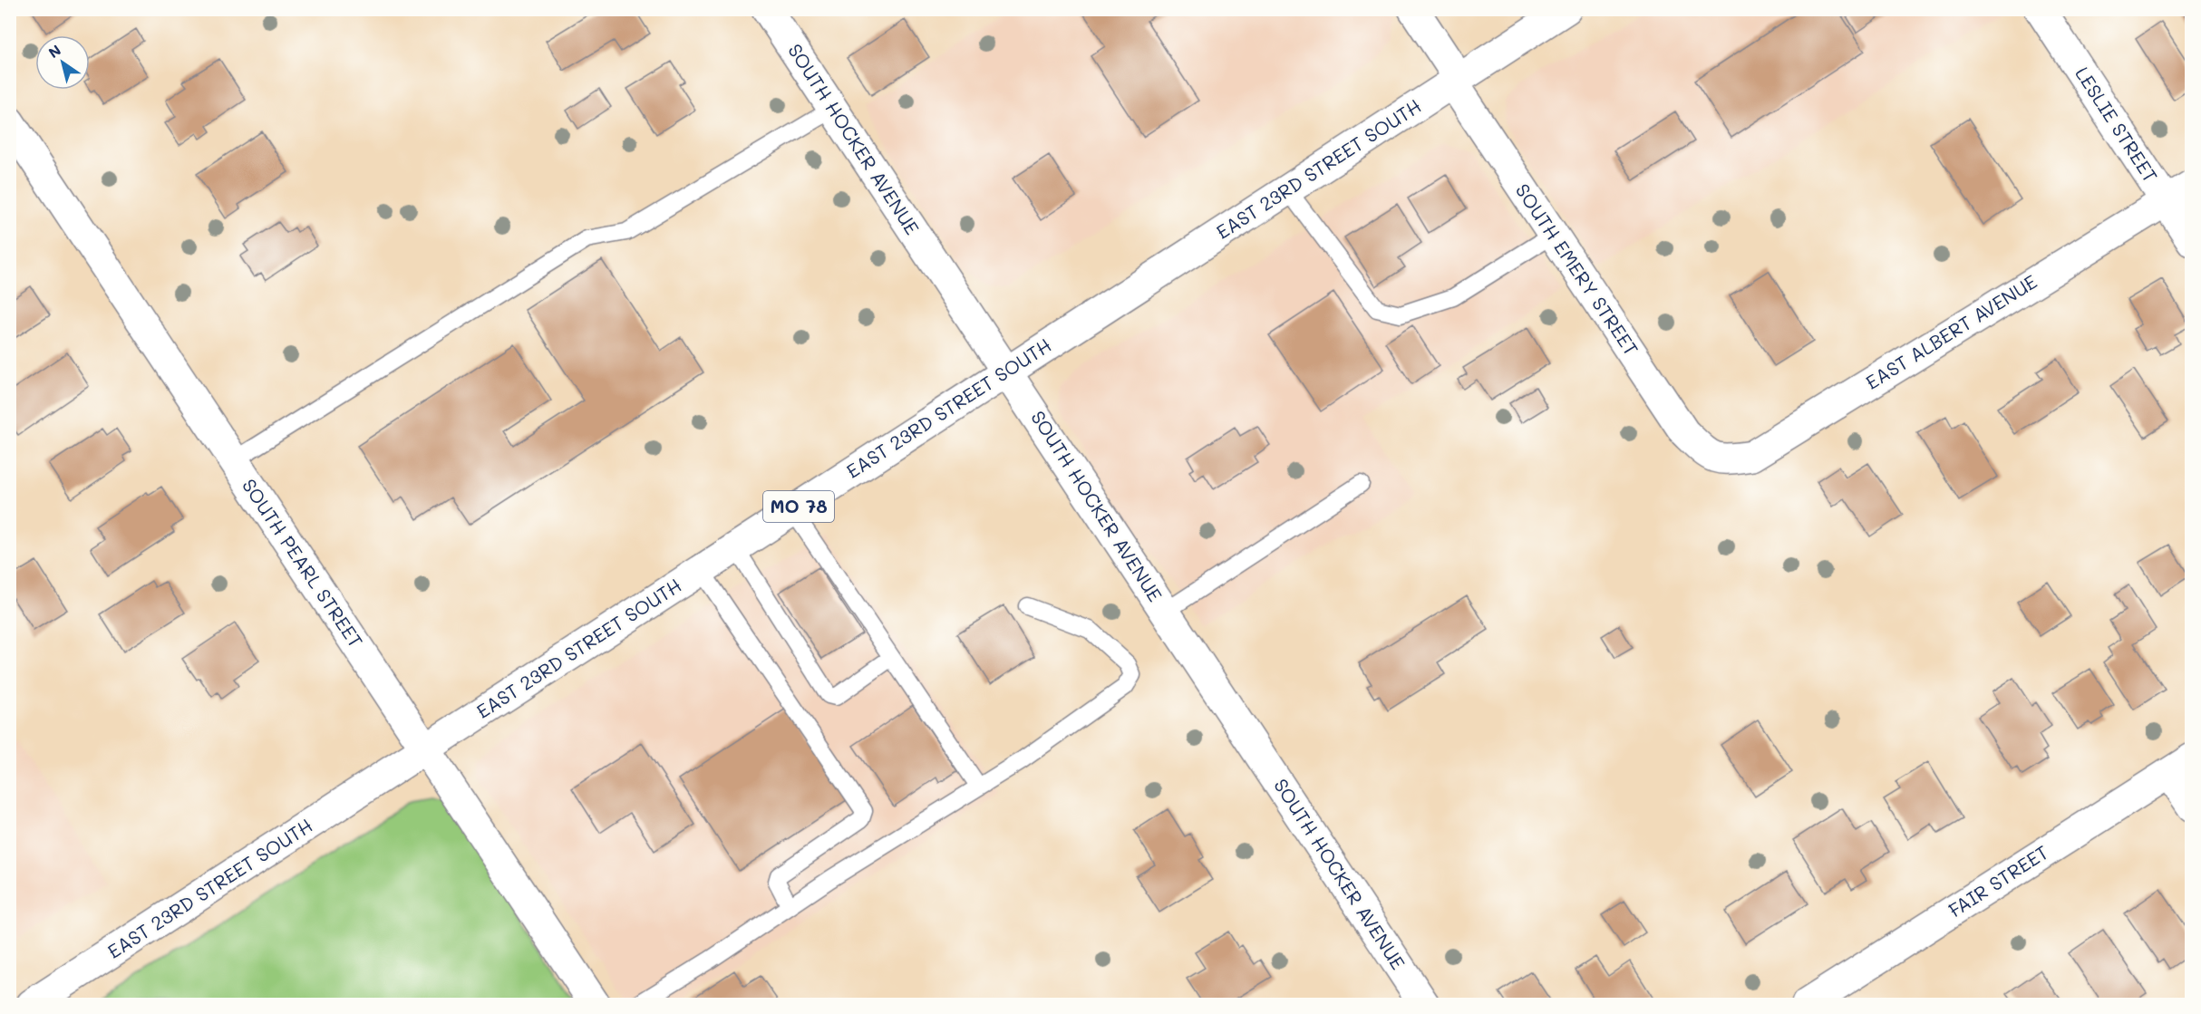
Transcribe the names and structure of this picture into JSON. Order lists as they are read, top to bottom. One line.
{"streets":{"street":["LESLIE STREET","SOUTH HOCKER AVENUE","EAST 23RD STREET SOUTH","SOUTH EMERY STREET","EAST ALBERT AVENUE","MO 78","SOUTH PEARL STREET","FAIR STREET"]},"crossings":[["LESLIE STREET","EAST ALBERT AVENUE"],["SOUTH HOCKER AVENUE","EAST 23RD STREET SOUTH"],["EAST 23RD STREET SOUTH","SOUTH EMERY STREET"],["EAST 23RD STREET SOUTH","SOUTH PEARL STREET"],["SOUTH EMERY STREET","EAST ALBERT AVENUE"]],"north":"top left"}
